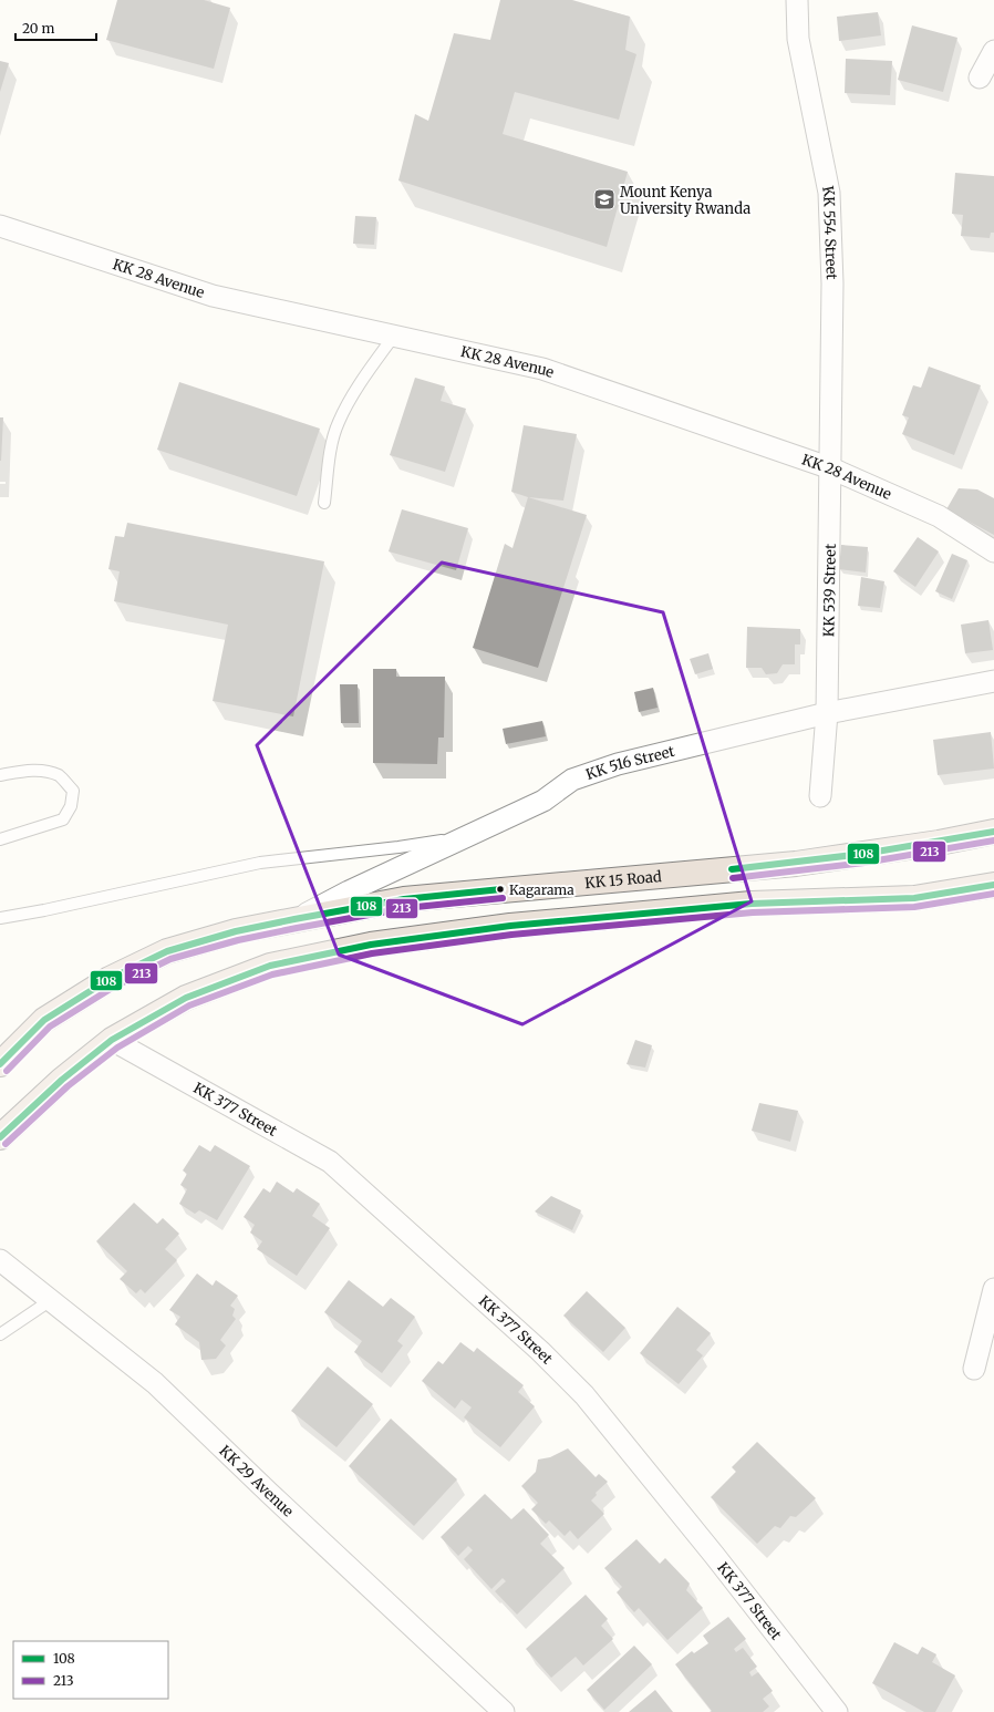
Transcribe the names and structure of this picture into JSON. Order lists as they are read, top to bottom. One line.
{"streets":{"highway":["KK 15 Road"],"street":["KK 554 Street","KK 28 Avenue","KK 539 Street","KK 516 Street","KK 377 Street","KK 29 Avenue"]},"crossings":[["KK 554 Street","KK 28 Avenue"],["KK 554 Street","KK 539 Street"],["KK 28 Avenue","KK 539 Street"],["KK 539 Street","KK 516 Street"],["KK 516 Street","KK 15 Road"]],"places":{"school or university":["Mount Kenya University Rwanda"],"other":["Kagarama"]},"lines":["transit line 108","transit line 213"],"legend":["108","213"],"scale_bar":"20 m"}
